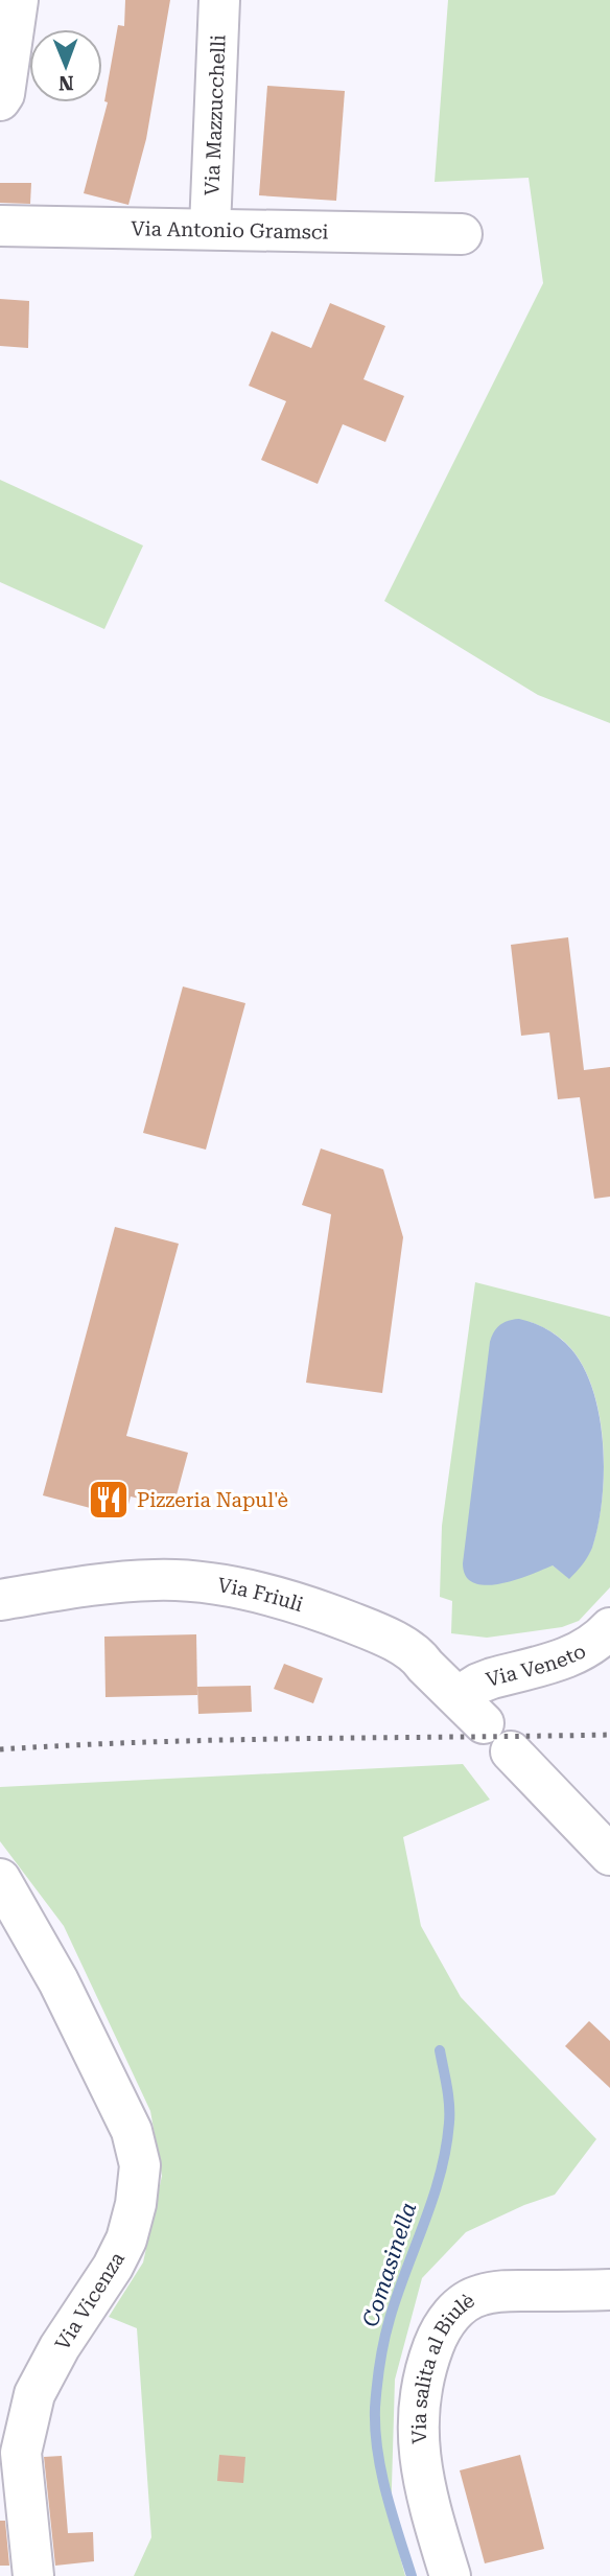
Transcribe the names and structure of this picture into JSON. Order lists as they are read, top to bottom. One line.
{"streets":{"street":["Via Mazzucchelli","Via Antonio Gramsci","Via Friuli","Via Veneto","Via Vicenza","Via salita al Biulè"]},"crossings":[["Via Mazzucchelli","Via Antonio Gramsci"],["Via Friuli","Via Veneto"]],"water":["Comasinella"],"places":{"restaurant":["Pizzeria Napul'è"]},"north":"bottom"}
